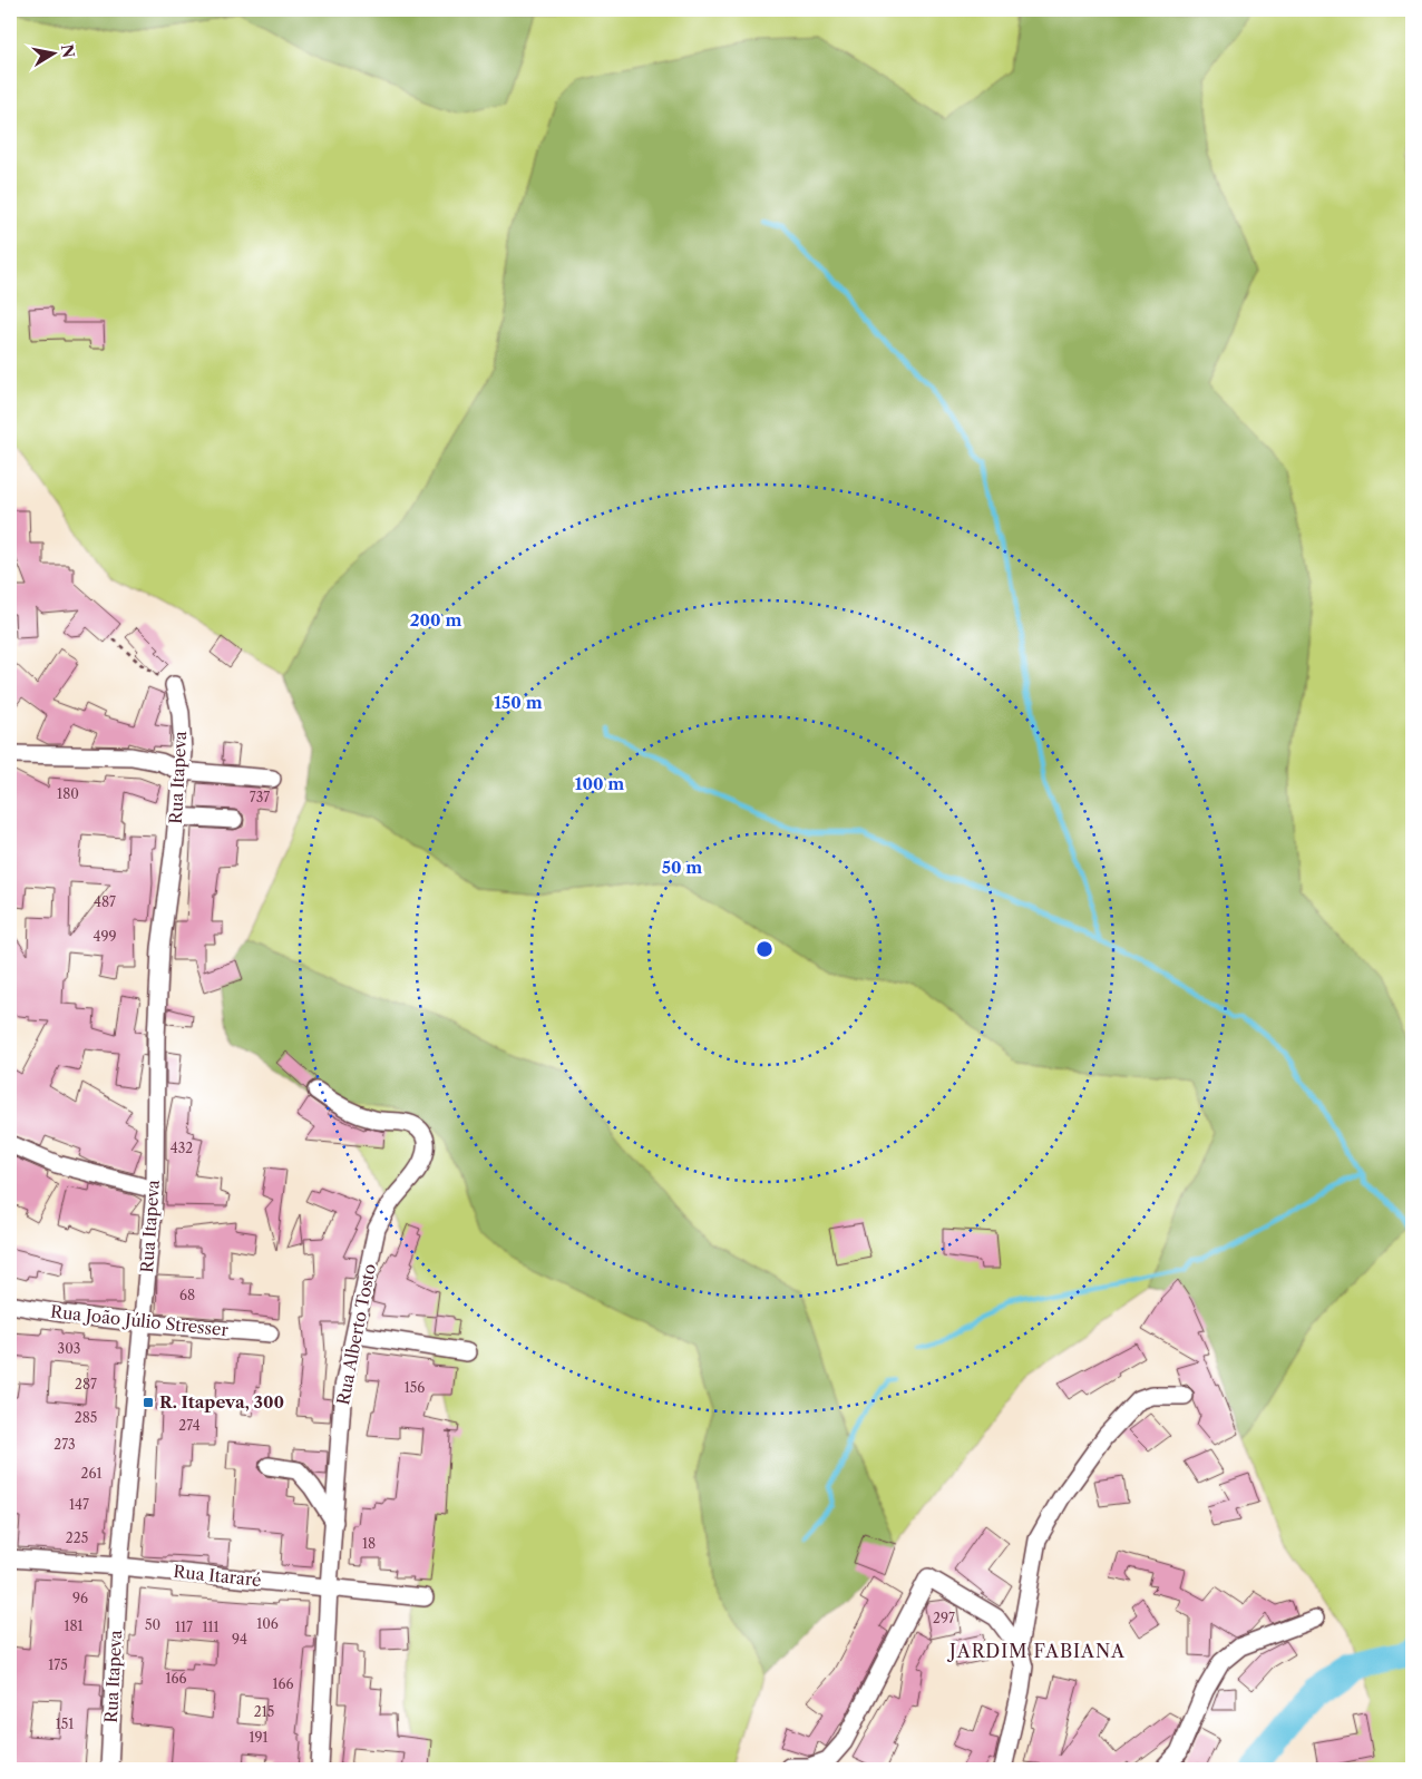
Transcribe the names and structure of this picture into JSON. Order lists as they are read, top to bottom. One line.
{"streets":{"street":["Rua Itapeva","Rua João Júlio Stresser","Rua Alberto Tosto","Rua Itararé"]},"crossings":[["Rua Itapeva","Rua João Júlio Stresser"],["Rua Itapeva","Rua Itararé"],["Rua Alberto Tosto","Rua Itararé"]],"districts":["JARDIM FABIANA"],"places":{"transit":["R. Itapeva, 300"]},"house_numbers":["180","737","487","499","432","68","303","287","156","285","274","273","261","147","225","18","96","297","106","50","181","117","111","94","175","166","166","215","151","191"],"north":"right","rings":["200 m","150 m","100 m","50 m"]}
